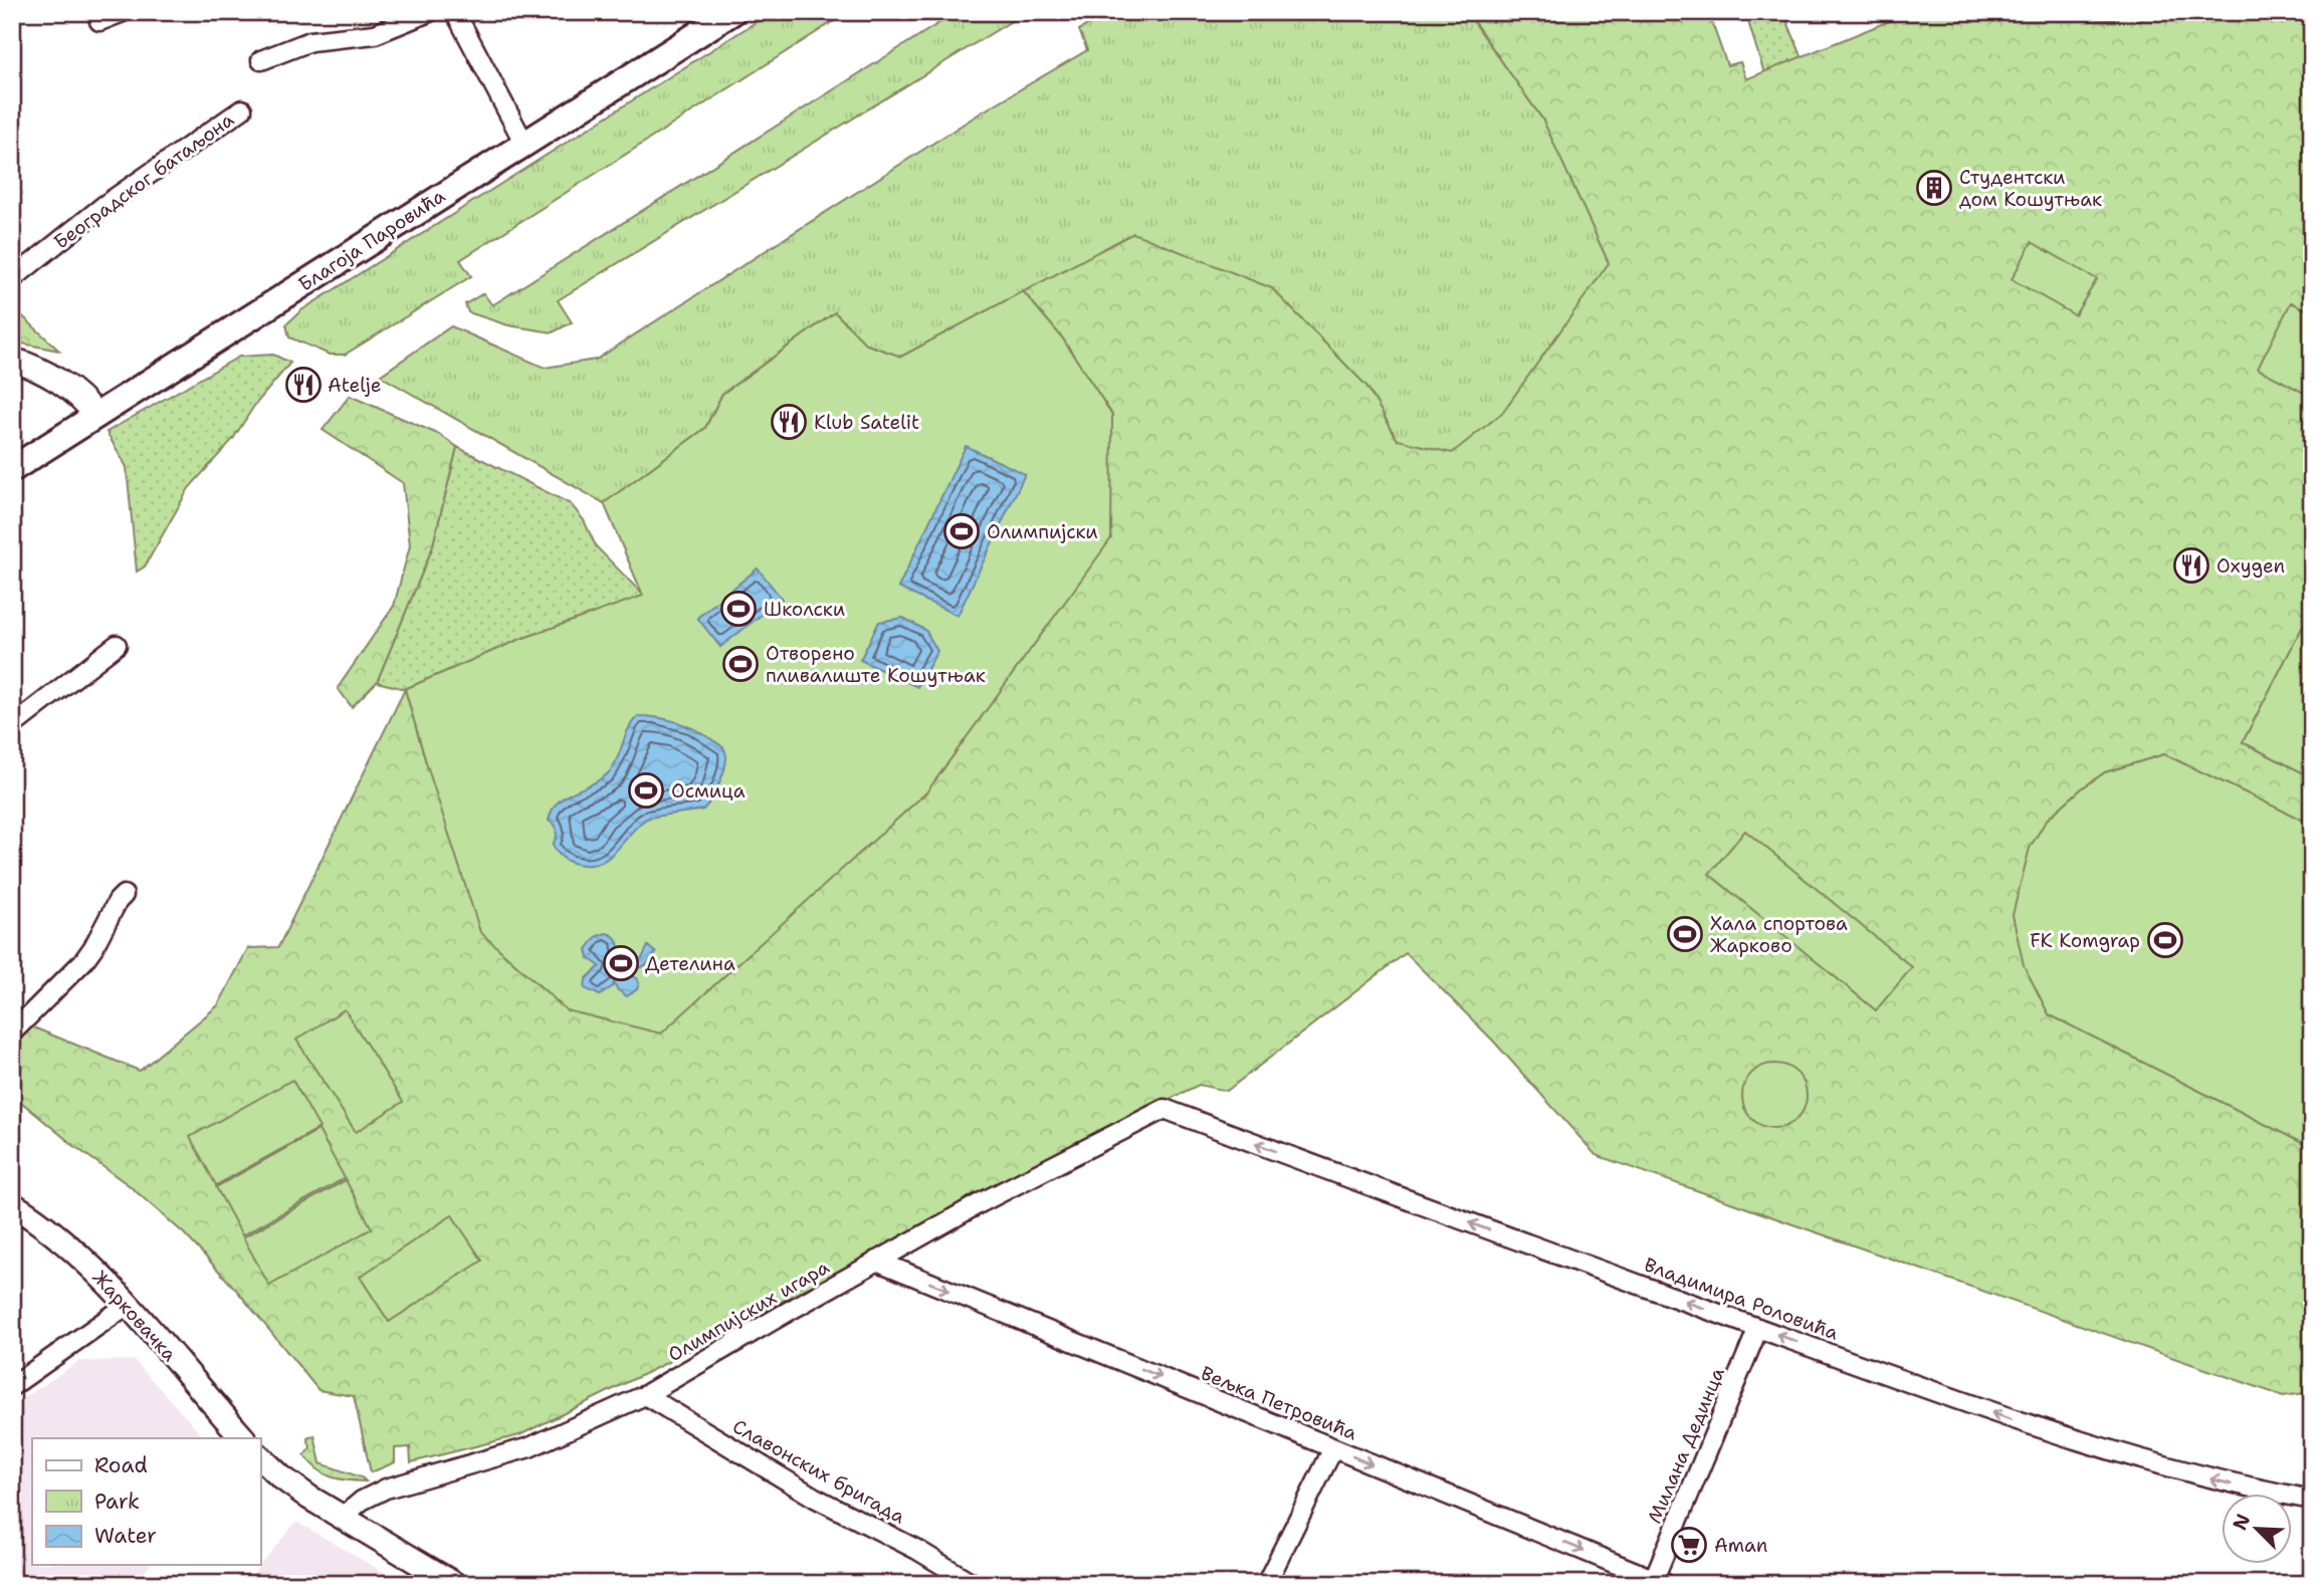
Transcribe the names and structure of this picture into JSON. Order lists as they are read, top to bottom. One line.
{"streets":{"main road":["Благоја Паровића"],"street":["Београдског батаљона","Владимира Роловића","Олимпијских игара","Жарковачка","Вељка Петровића","Милана Дединца","Славонских бригада"]},"crossings":[["Владимира Роловића","Олимпијских игара"],["Владимира Роловића","Милана Дединца"],["Олимпијских игара","Вељка Петровића"],["Олимпијских игара","Славонских бригада"],["Вељка Петровића","Милана Дединца"]],"one_way":["Владимира Роловића","Вељка Петровића"],"places":{"building":["Студентски дом Кошутњак"],"restaurant":["Atelje","Klub Satelit","Oxygen"],"sports":["Олимпијски","Школски","Отворено пливалиште Кошутњак","Осмица","Хала спортова Жарково","FK Komgrap","Детелина"],"supermarket":["Aman"]},"legend":["Road","Park","Water"],"north":"top left"}
